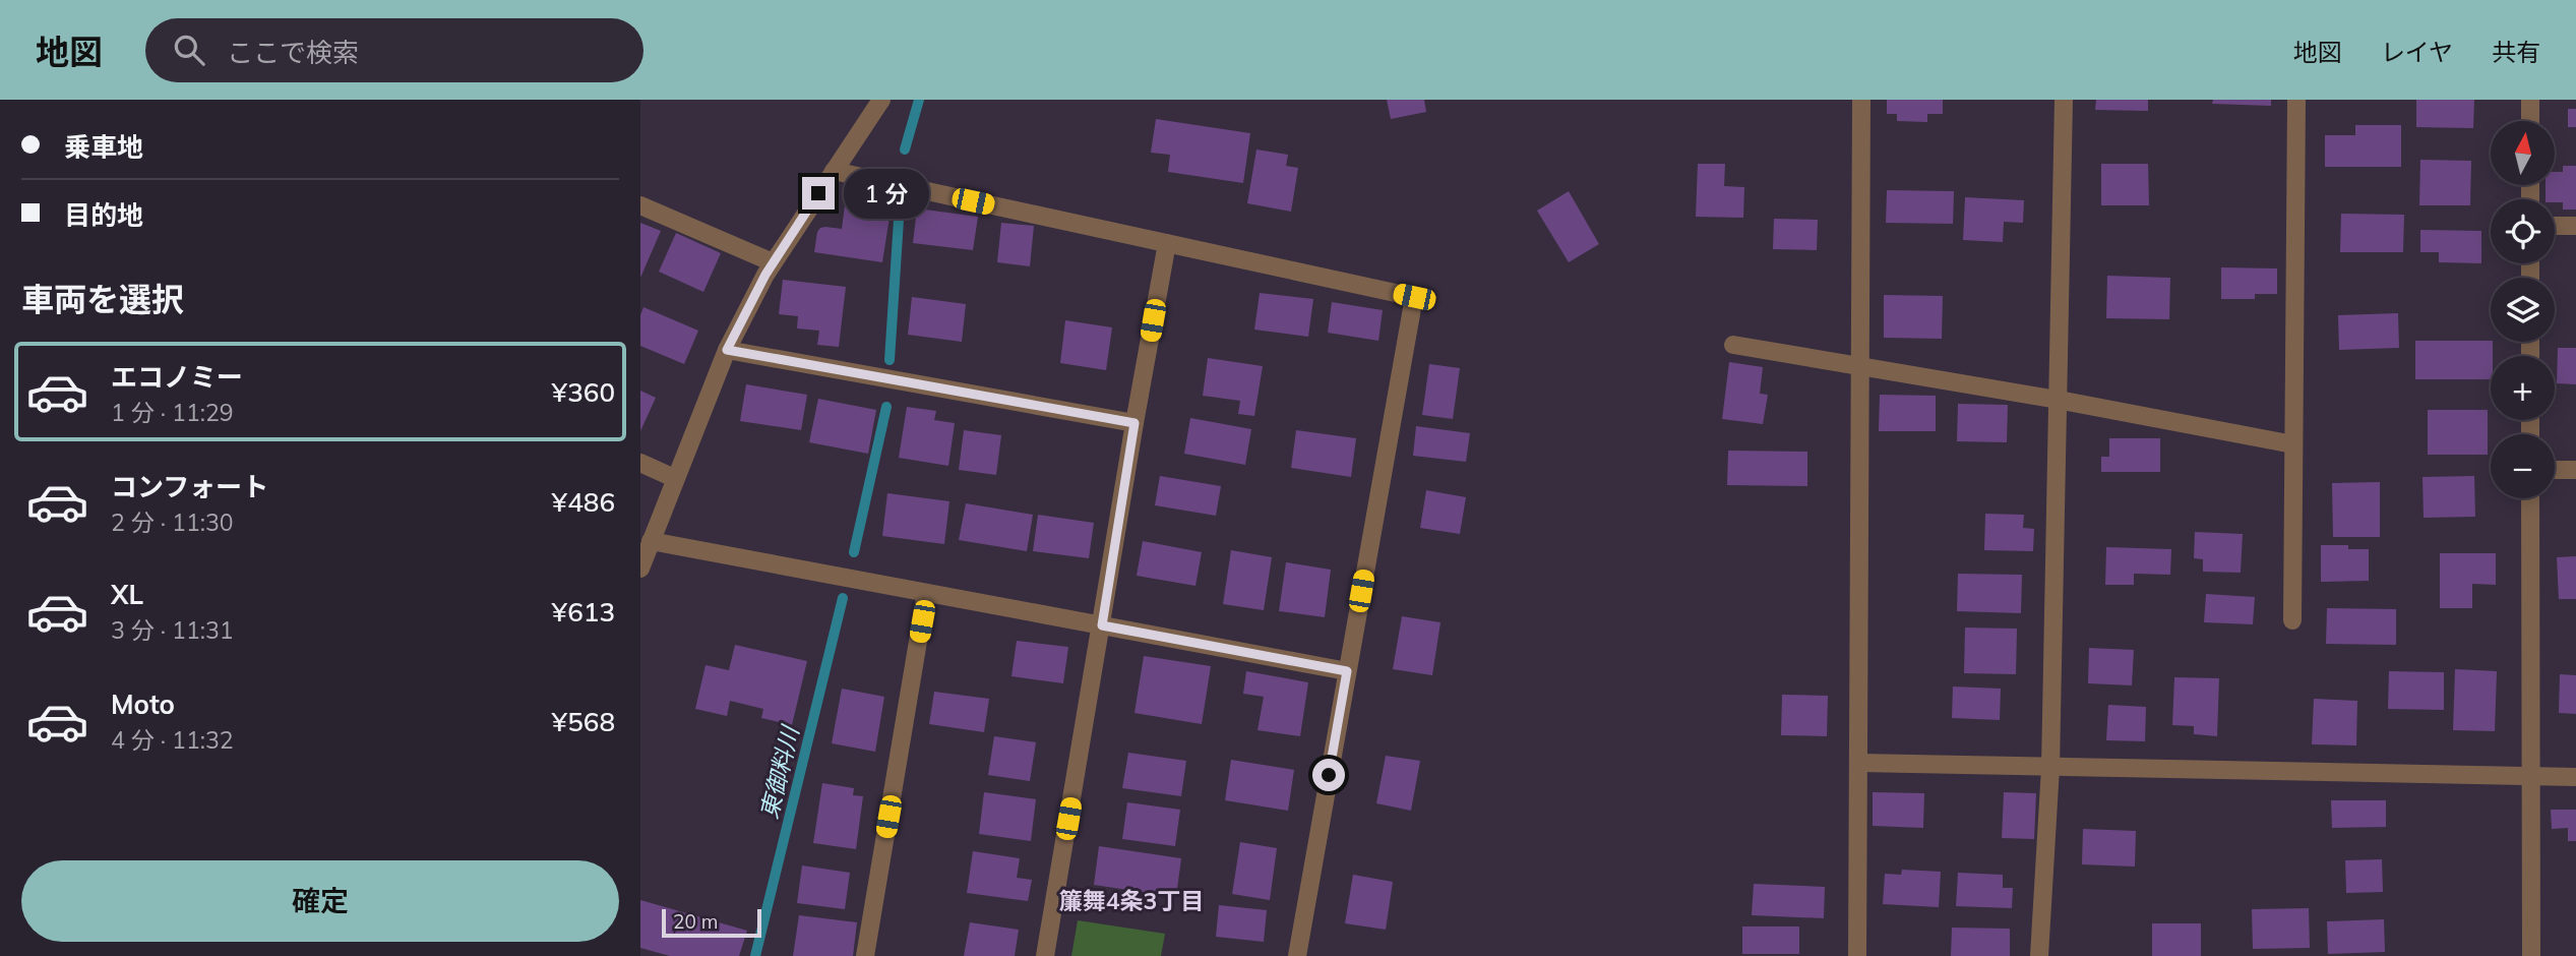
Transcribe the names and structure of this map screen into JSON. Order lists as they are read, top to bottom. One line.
{"districts":["簾舞4条3丁目"],"water":["東御料川"],"scale_bar":"20 m","north":"top","page":{"header":"地図","search":"ここで検索","nav":["地図","レイヤ","共有"],"banner":["乗車地","目的地"],"map_buttons":["+","−"],"bubble":"1 分","heading":"車両を選択","list":[{"name":"エコノミー","note":"1 分 · 11:29","value":"¥360"},{"name":"コンフォート","note":"2 分 · 11:30","value":"¥486"},{"name":"XL","note":"3 分 · 11:31","value":"¥613"},{"name":"Moto","note":"4 分 · 11:32","value":"¥568"}],"buttons":"確定","scale":"20 m"}}
